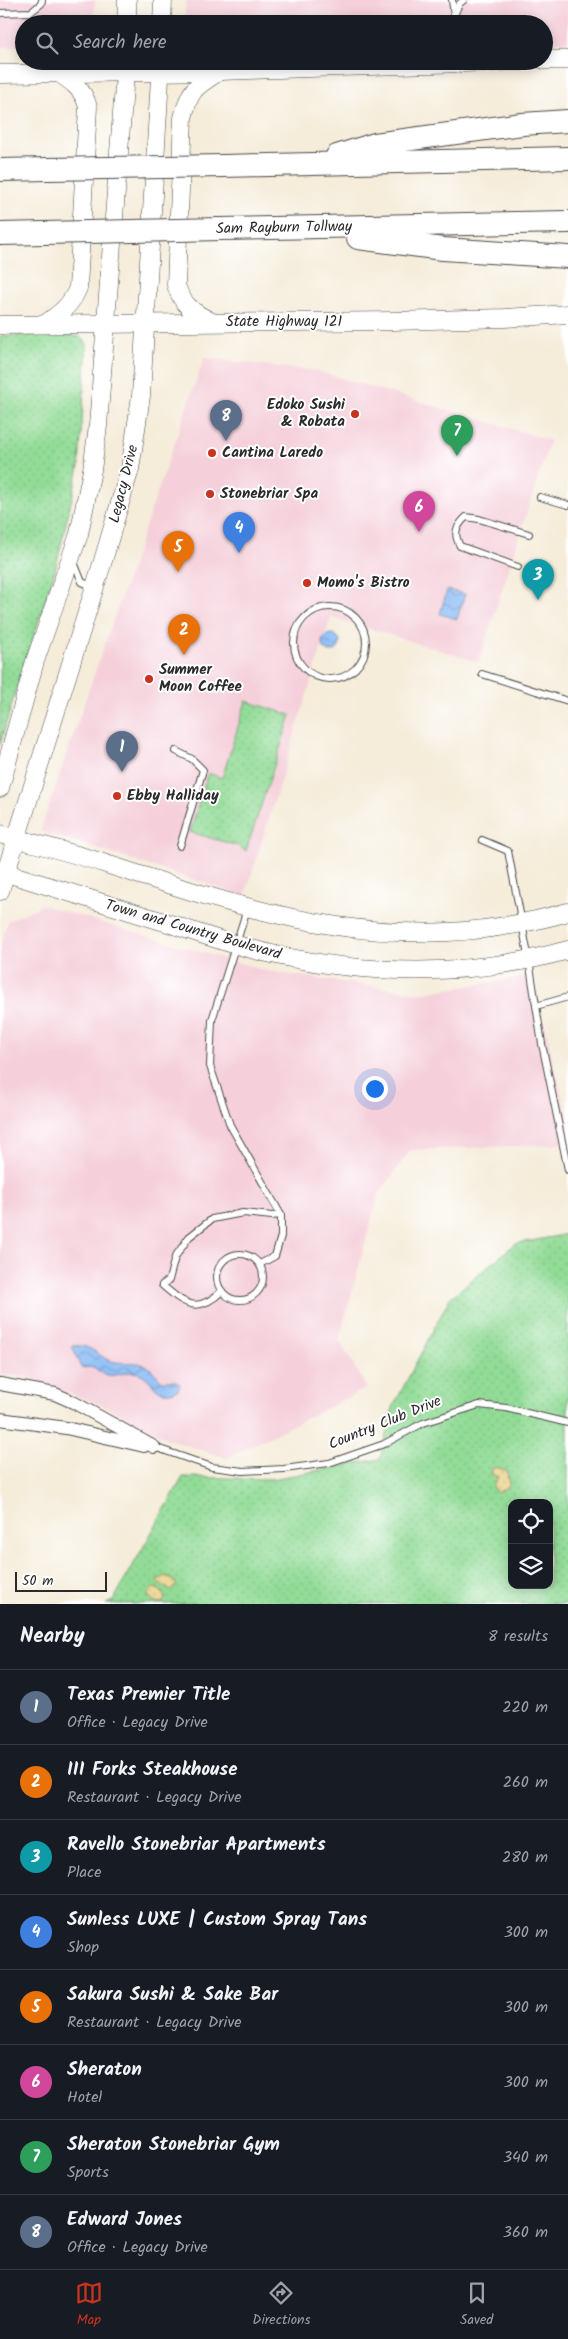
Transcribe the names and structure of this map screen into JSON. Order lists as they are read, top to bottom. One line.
{"streets":{"highway":["Sam Rayburn Tollway"],"main road":["State Highway 121","Legacy Drive","Town and Country Boulevard"],"street":["Country Club Drive"]},"crossings":[["State Highway 121","Legacy Drive"],["Legacy Drive","Town and Country Boulevard"]],"places":["Edoko Sushi & Robata","Cantina Laredo","Stonebriar Spa","Momo's Bistro","Summer Moon Coffee","Ebby Halliday"],"scale_bar":"50 m","page":{"search":"Search here","pins":["8","7","6","4","5","3","2","1"],"scale":"50 m","heading":["Nearby","8 results"],"list":[{"mark":"1","name":"Texas Premier Title","note":"Office · Legacy Drive","value":"220 m"},{"mark":"2","name":"III Forks Steakhouse","note":"Restaurant · Legacy Drive","value":"260 m"},{"mark":"3","name":"Ravello Stonebriar Apartments","note":"Place","value":"280 m"},{"mark":"4","name":"Sunless LUXE | Custom Spray Tans","note":"Shop","value":"300 m"},{"mark":"5","name":"Sakura Sushi & Sake Bar","note":"Restaurant · Legacy Drive","value":"300 m"},{"mark":"6","name":"Sheraton","note":"Hotel","value":"300 m"},{"mark":"7","name":"Sheraton Stonebriar Gym","note":"Sports","value":"340 m"},{"mark":"8","name":"Edward Jones","note":"Office · Legacy Drive","value":"360 m"}],"nav":["Map","Directions","Saved"]}}
